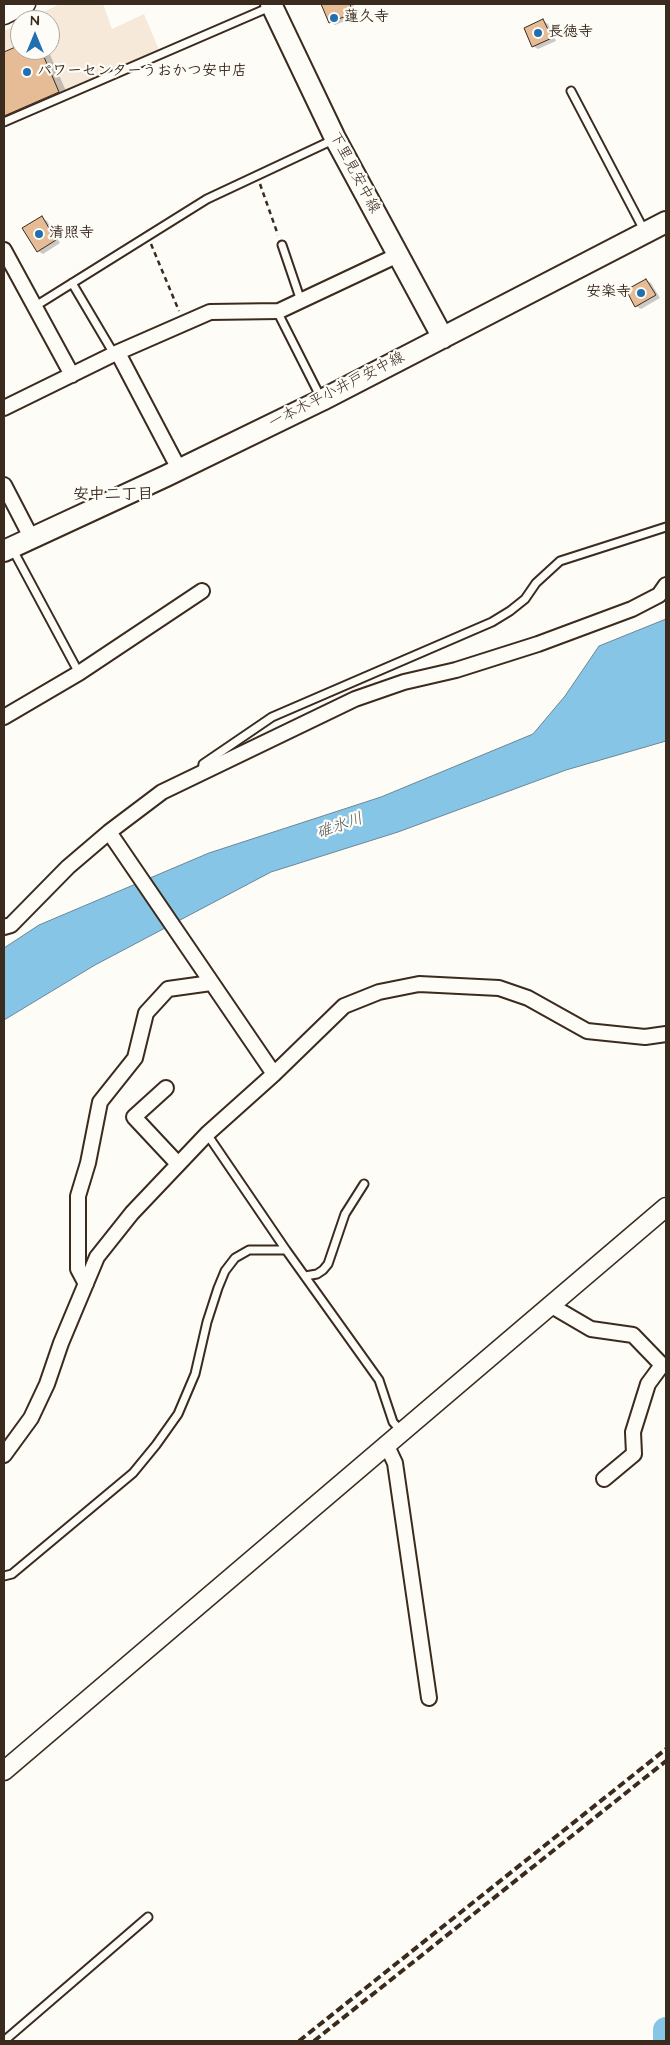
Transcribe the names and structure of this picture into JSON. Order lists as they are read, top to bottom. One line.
{"streets":{"main road":["下里見安中線","一本木平小井戸安中線"]},"crossings":[["下里見安中線","一本木平小井戸安中線"]],"districts":["安中二丁目"],"water":["碓氷川"],"places":["蓮久寺","長徳寺","パワーセンターうおかつ安中店","清照寺","安楽寺"],"north":"top"}
